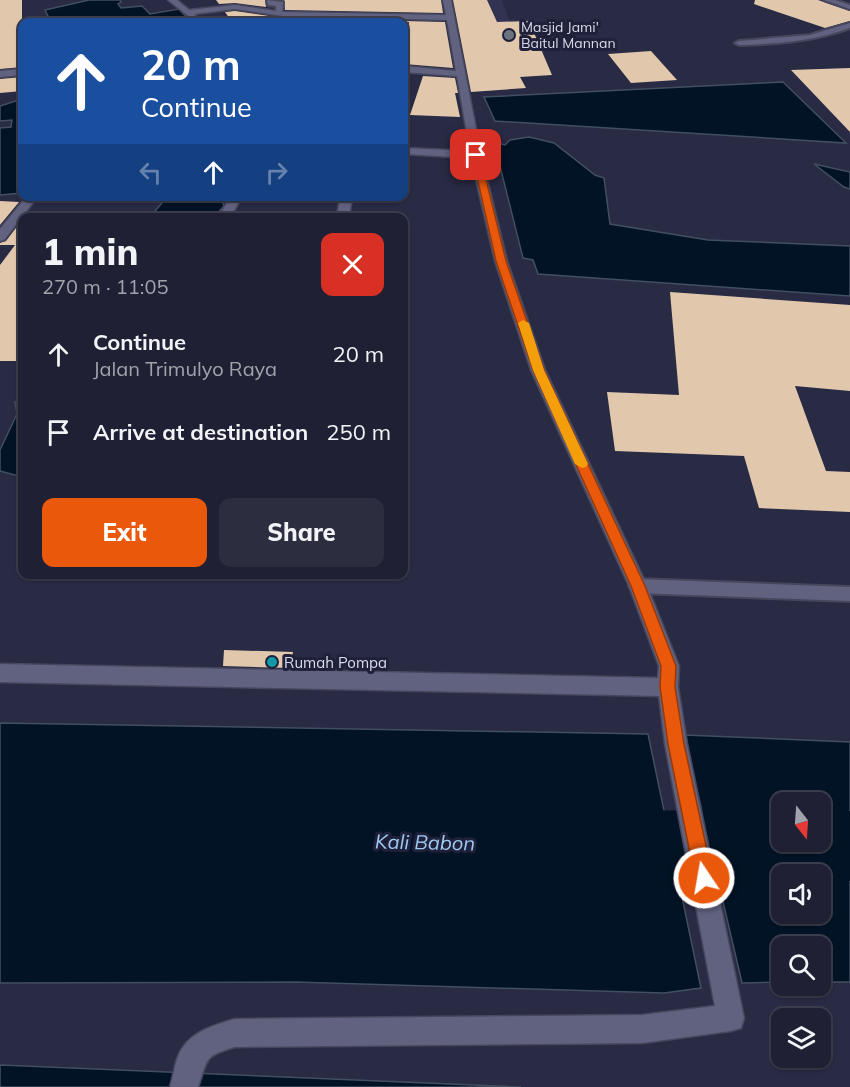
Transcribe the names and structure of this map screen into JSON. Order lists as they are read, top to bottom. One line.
{"water":["Kali Babon"],"places":["Masjid Jami' Baitul Mannan","Rumah Pompa"],"north":"bottom","page":{"turn":["20 m","Continue"],"heading":["1 min","270 m · 11:05"],"list":[{"name":"Continue","note":"Jalan Trimulyo Raya","value":"20 m"},{"name":"Arrive at destination","value":"250 m"}],"buttons":["Exit","Share"]}}
